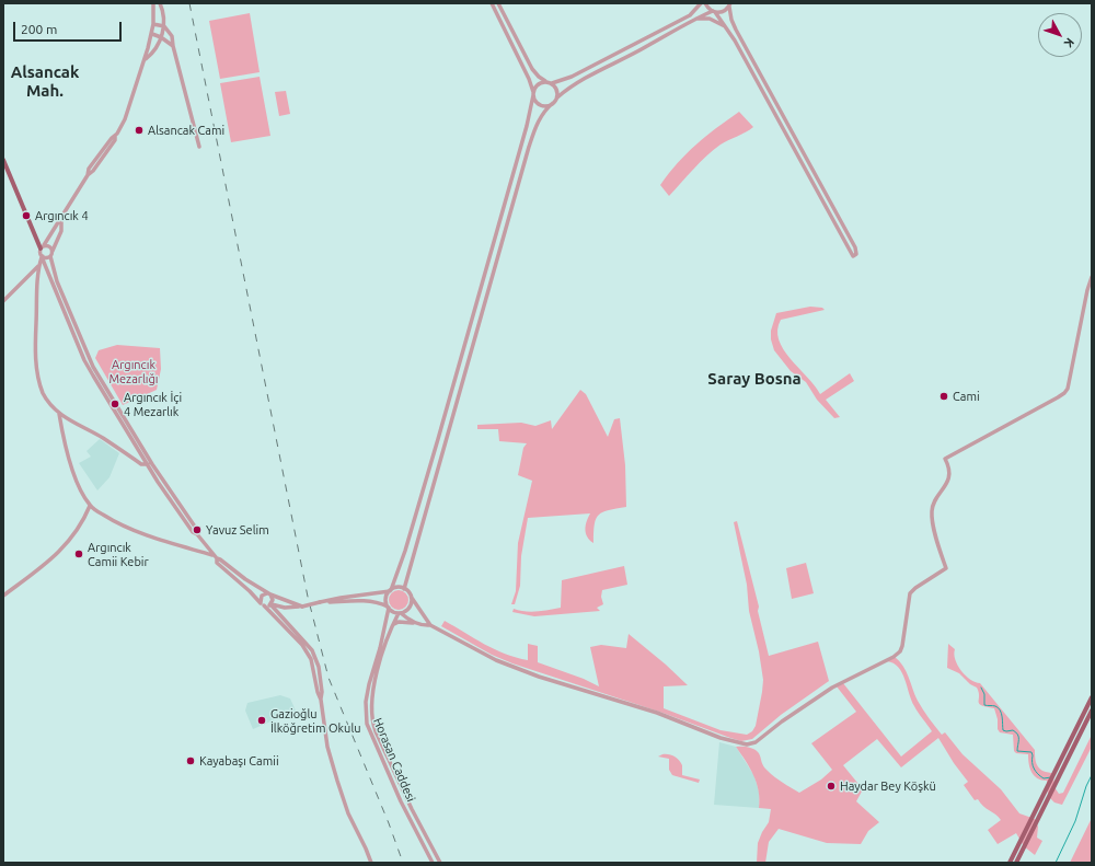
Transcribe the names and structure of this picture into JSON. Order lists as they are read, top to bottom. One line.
{"streets":{"street":["Horasan Caddesi"]},"districts":["Alsancak Mah.","Saray Bosna"],"parks":["Argıncık Mezarlığı"],"places":["Alsancak Cami","Argıncık 4","Cami","Argıncık İçi 4 Mezarlık","Yavuz Selim","Argıncık Camii Kebir","Gazioğlu İlköğretim Okulu","Kayabaşı Camii","Haydar Bey Köşkü"],"scale_bar":"200 m","north":"bottom right"}
